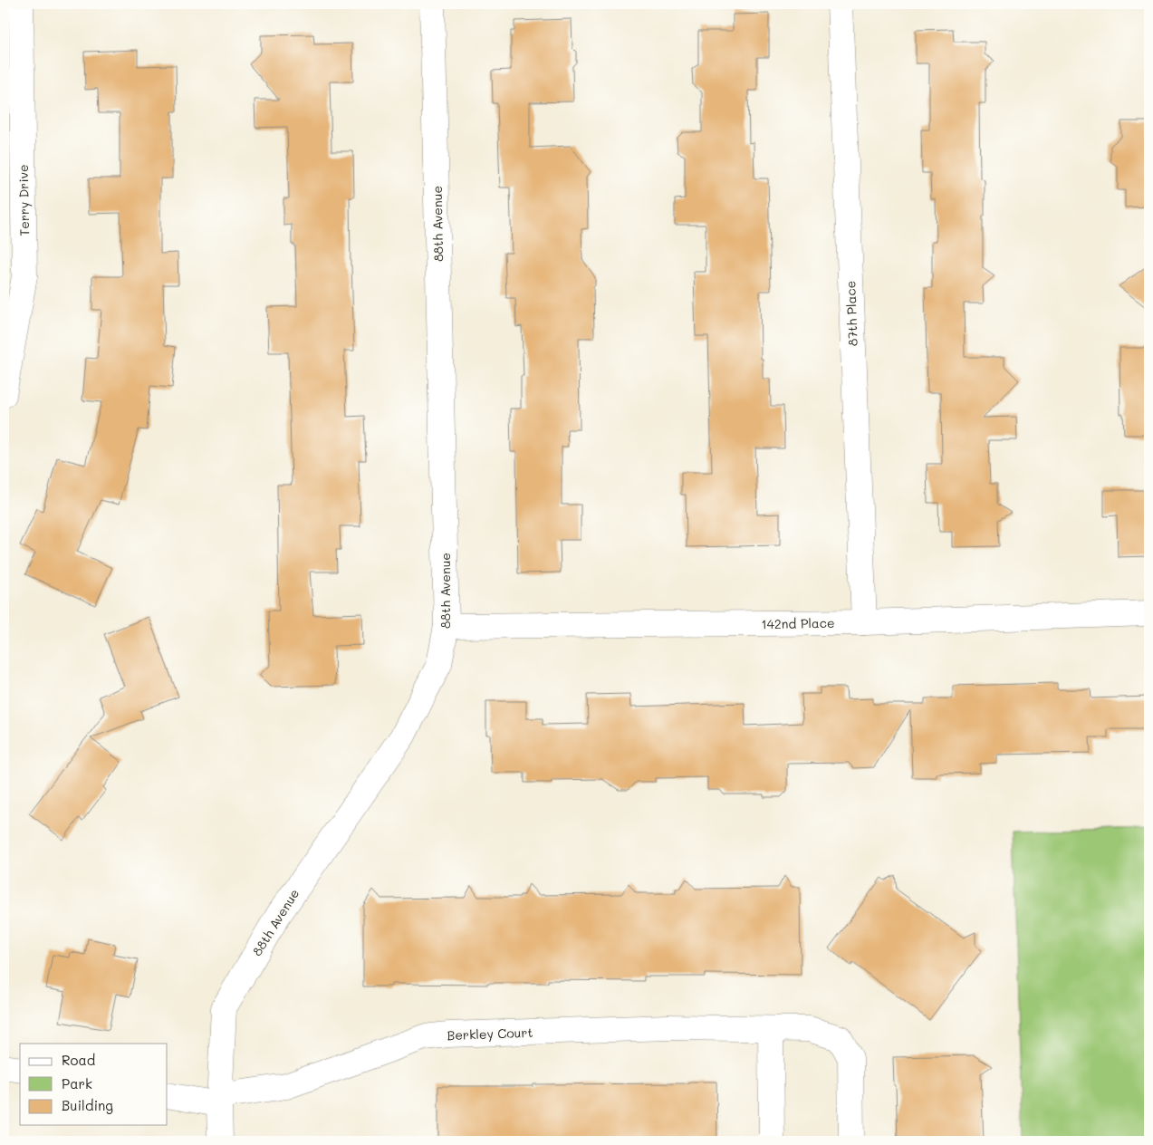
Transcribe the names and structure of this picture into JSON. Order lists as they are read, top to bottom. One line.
{"streets":{"street":["Terry Drive","88th Avenue","87th Place","142nd Place","Berkley Court"]},"crossings":[["88th Avenue","142nd Place"],["88th Avenue","Berkley Court"],["87th Place","142nd Place"]],"legend":["Road","Park","Building"]}
